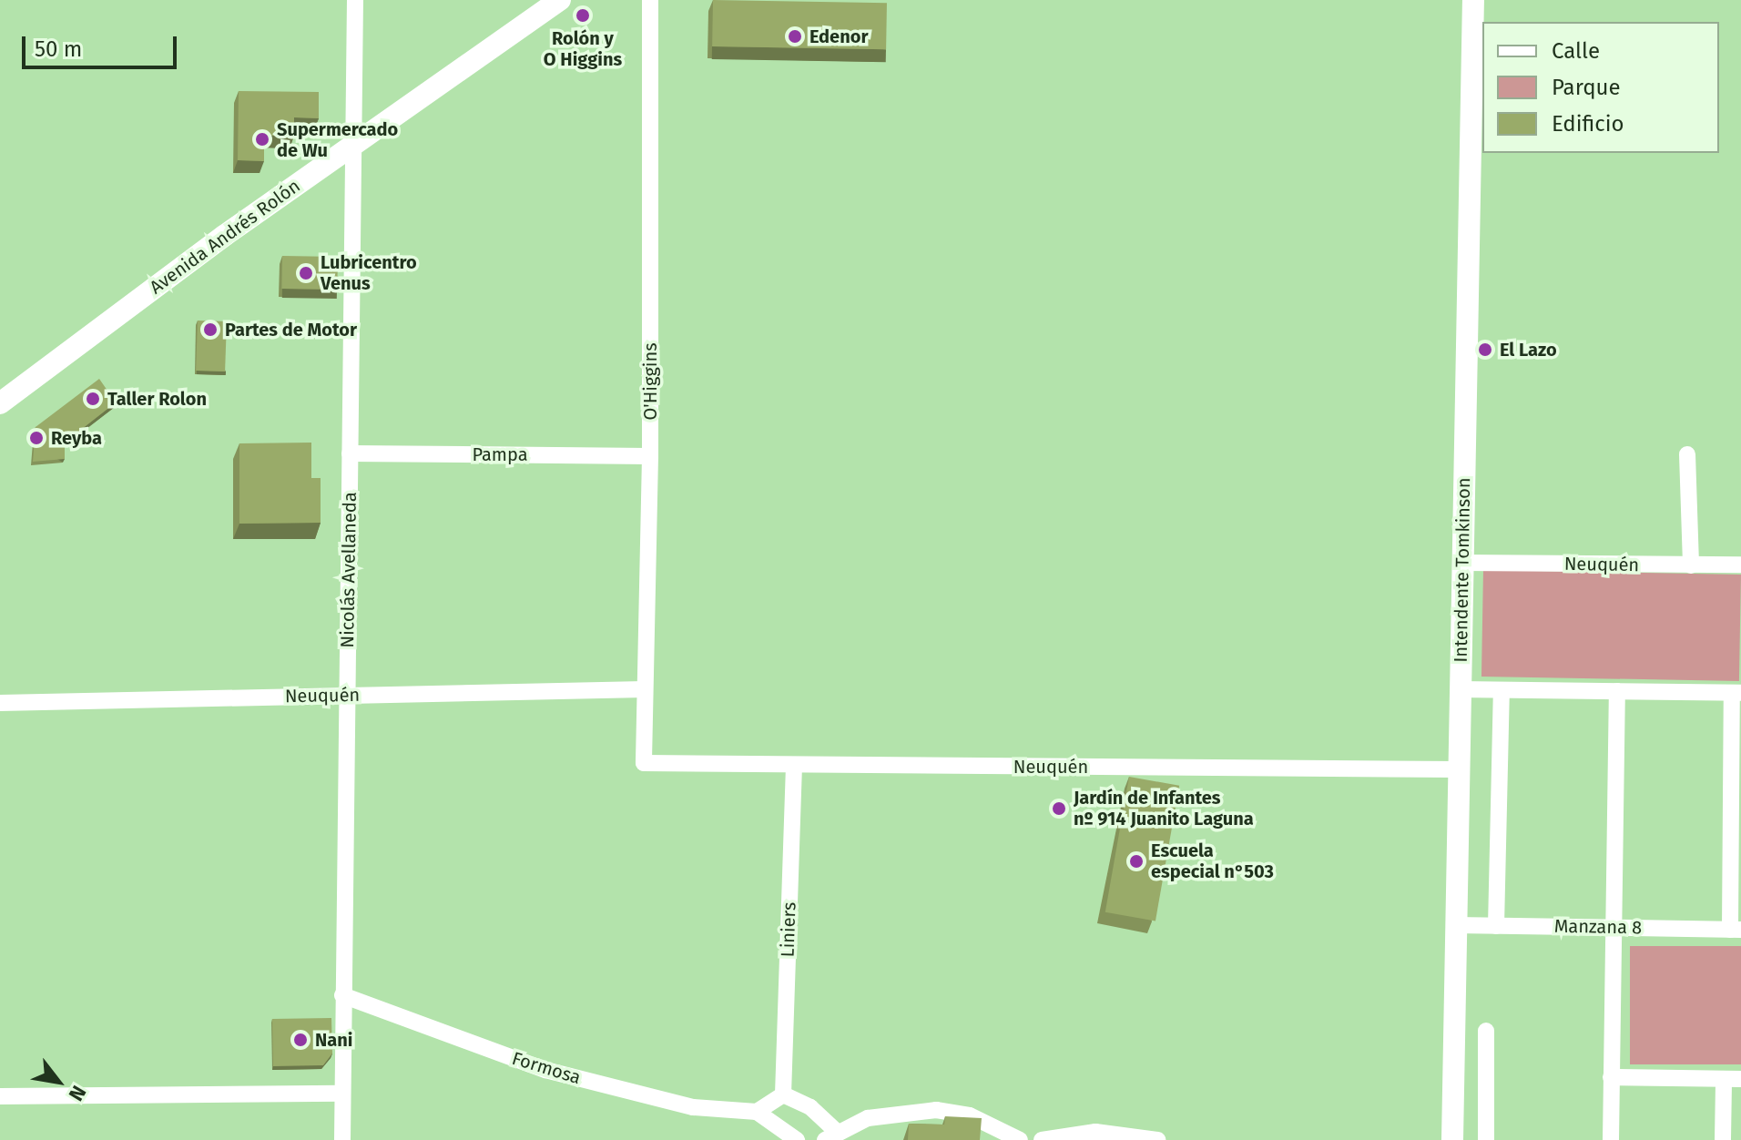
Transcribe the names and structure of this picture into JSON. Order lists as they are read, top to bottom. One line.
{"streets":{"street":["Avenida Andrés Rolón","O'Higgins","Pampa","Neuquén","Nicolás Avellaneda","Intendente Tomkinson","Manzana 8","Liniers","Formosa"]},"crossings":[["Avenida Andrés Rolón","Nicolás Avellaneda"],["O'Higgins","Pampa"],["O'Higgins","Neuquén"],["Pampa","Nicolás Avellaneda"],["Neuquén","Nicolás Avellaneda"],["Neuquén","Intendente Tomkinson"],["Neuquén","Liniers"],["Nicolás Avellaneda","Formosa"],["Intendente Tomkinson","Manzana 8"]],"places":["Rolón y O Higgins","Edenor","Supermercado de Wu","Lubricentro Venus","Partes de Motor","El Lazo","Taller Rolon","Reyba","Jardín de Infantes nº 914 Juanito Laguna","Escuela especial n°503","Nani"],"legend":["Calle","Parque","Edificio"],"scale_bar":"50 m","north":"bottom right"}
